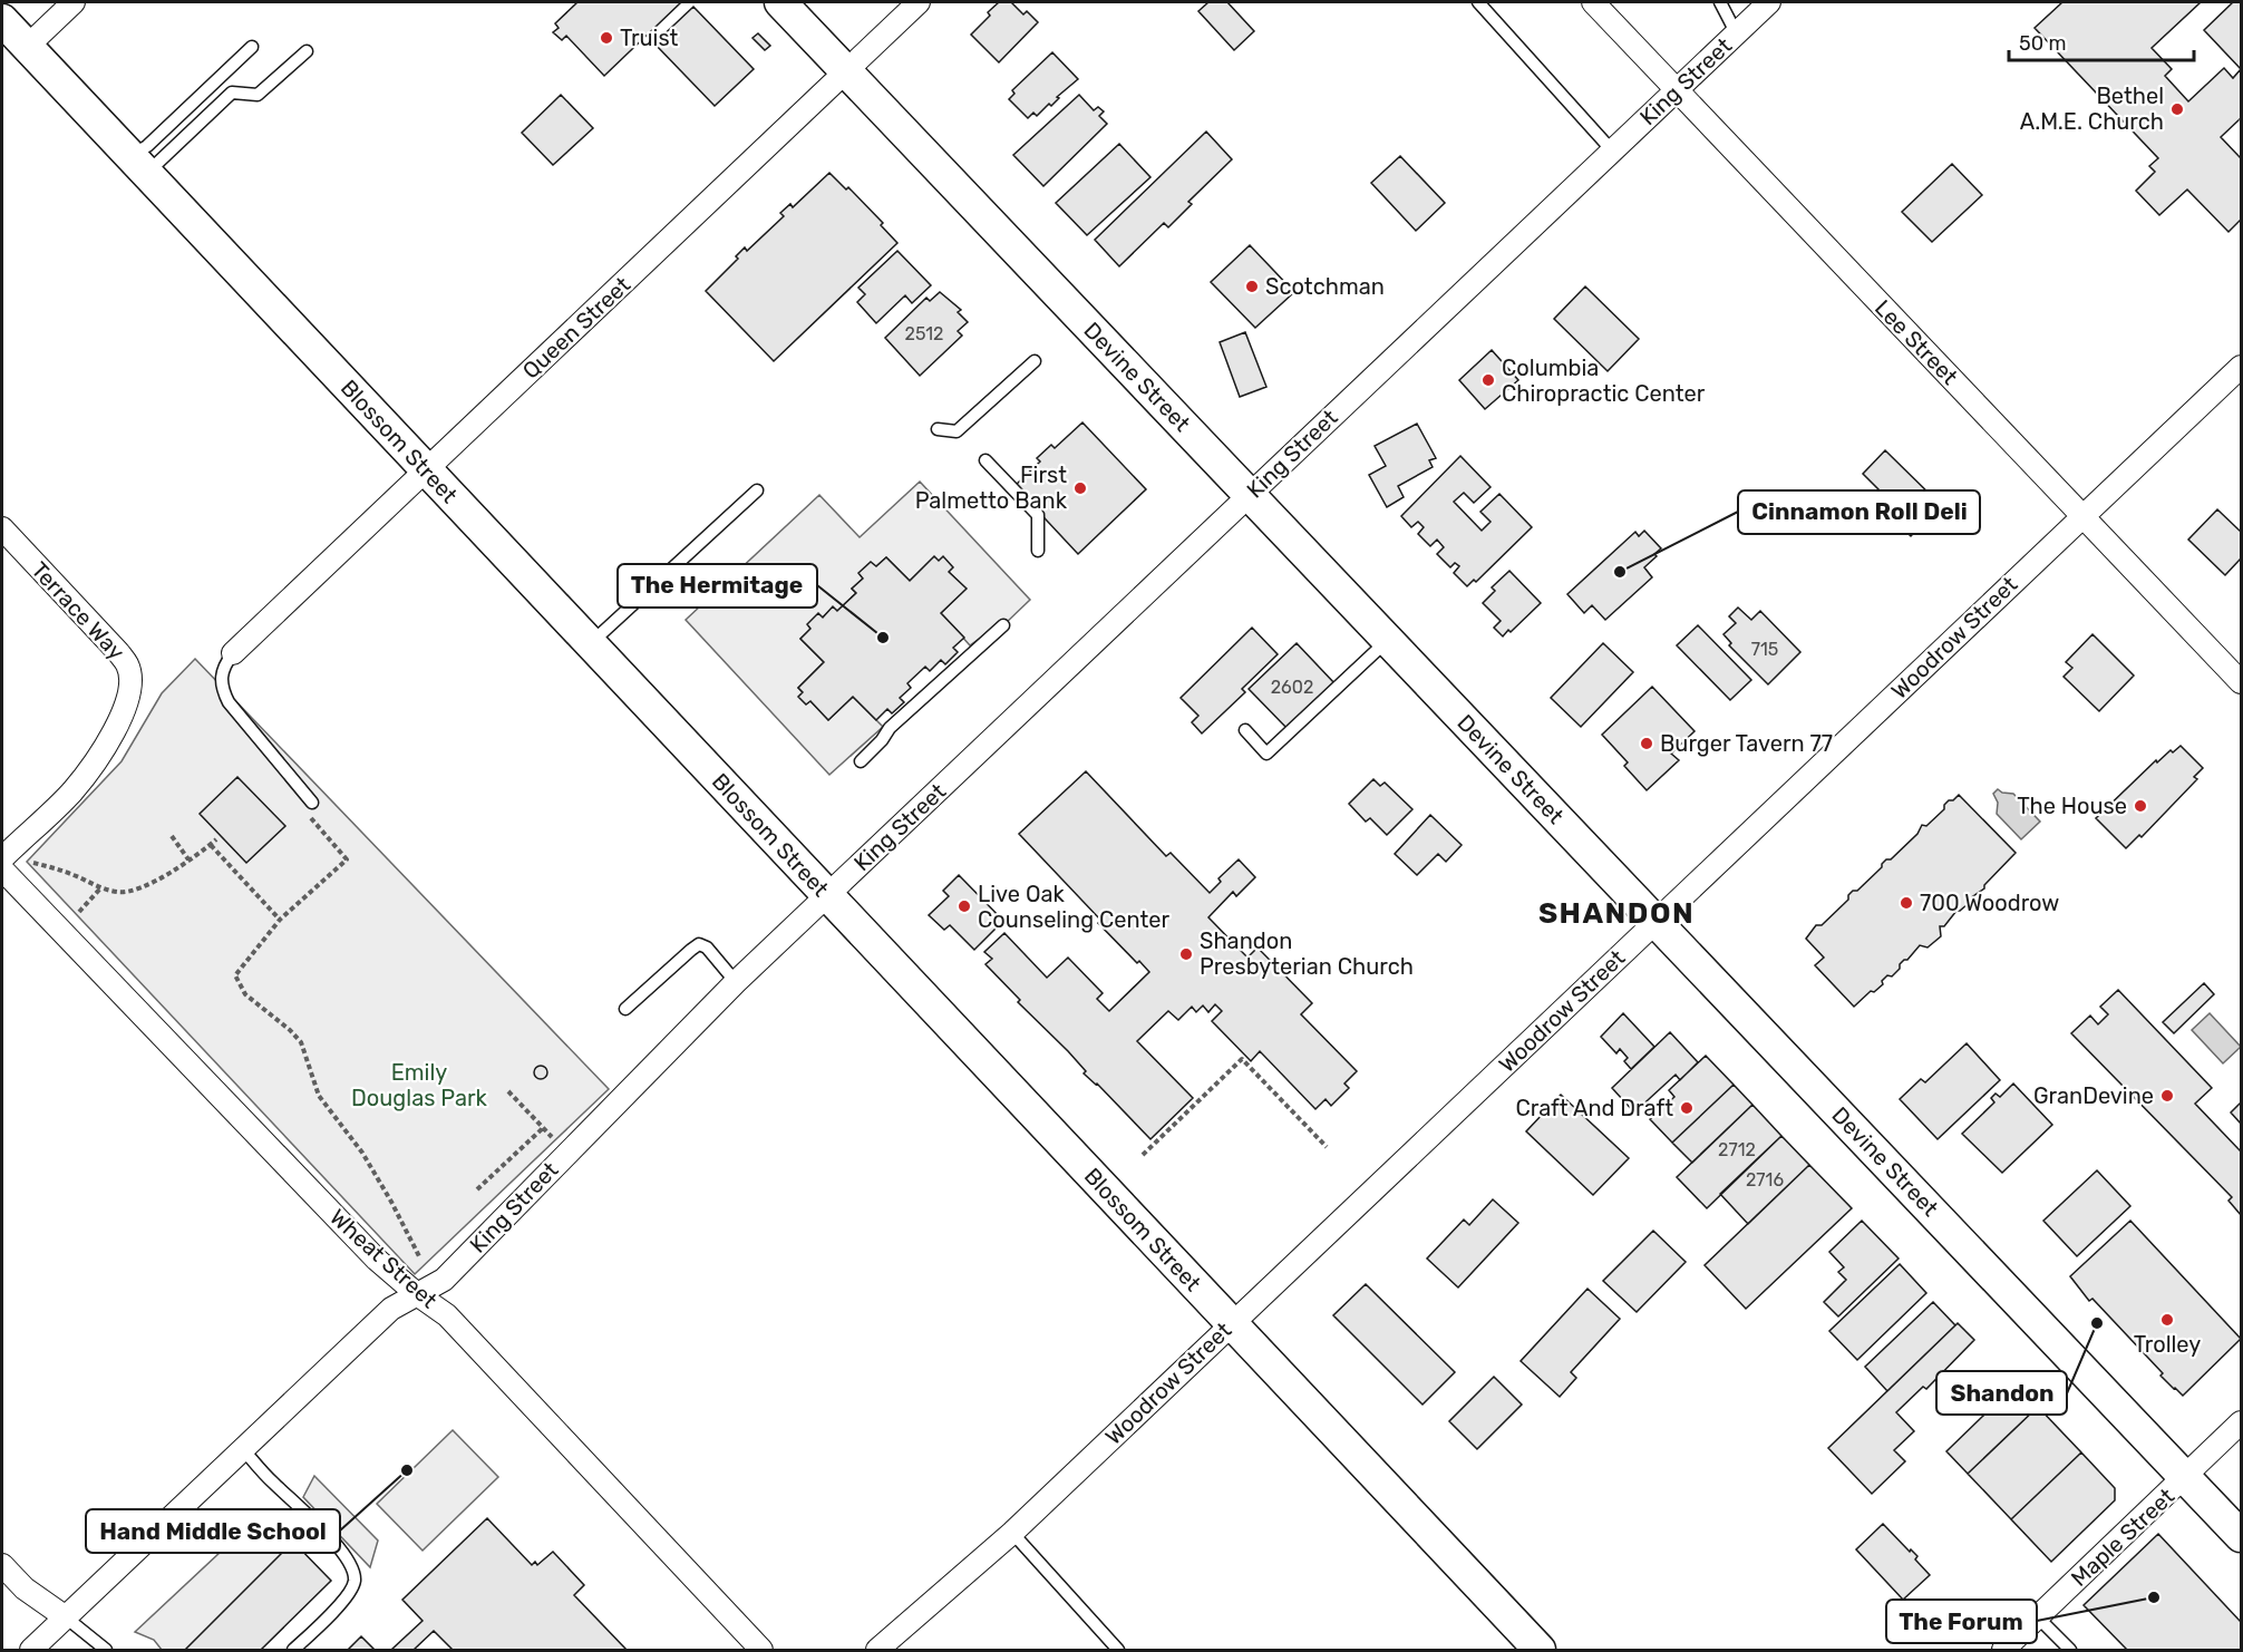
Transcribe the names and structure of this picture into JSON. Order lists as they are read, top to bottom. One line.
{"streets":{"street":["King Street","Queen Street","Lee Street","Devine Street","Blossom Street","Terrace Way","Woodrow Street","Wheat Street","Maple Street"]},"crossings":[["King Street","Lee Street"],["King Street","Devine Street"],["King Street","Blossom Street"],["King Street","Wheat Street"],["Queen Street","Devine Street"],["Queen Street","Blossom Street"],["Lee Street","Woodrow Street"],["Devine Street","Woodrow Street"],["Devine Street","Maple Street"],["Blossom Street","Woodrow Street"]],"districts":["SHANDON"],"parks":["Emily Douglas Park"],"places":["Truist","Bethel A.M.E. Church","Scotchman","Columbia Chiropractic Center","First Palmetto Bank","Cinnamon Roll Deli","The Hermitage","Burger Tavern 77","The House","700 Woodrow","Live Oak Counseling Center","Shandon Presbyterian Church","GranDevine","Craft And Draft","Trolley","Shandon","Hand Middle School","The Forum"],"house_numbers":["2512","715","2602","2712","2716"],"scale_bar":"50 m"}
